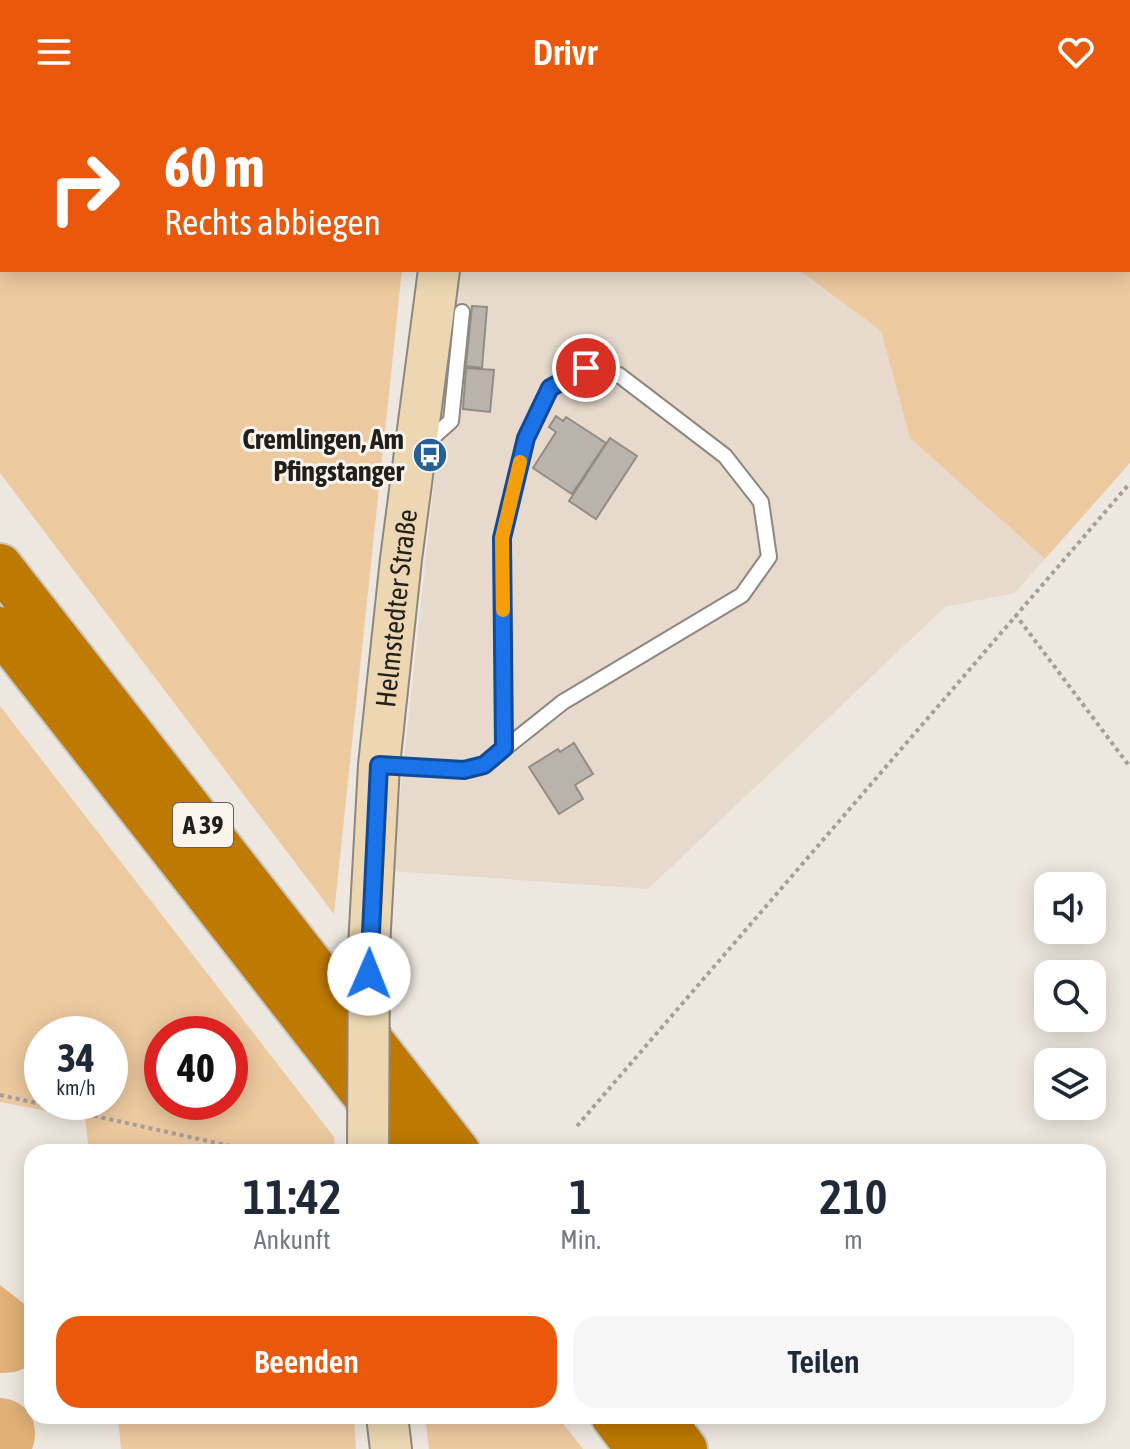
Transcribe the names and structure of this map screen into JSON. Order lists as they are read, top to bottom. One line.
{"streets":{"highway":["A 39"],"street":["Helmstedter Straße"]},"places":{"bus stop":["Cremlingen, Am Pfingstanger"]},"page":{"header":"Drivr","turn":["60 m","Rechts abbiegen"],"speed":"34 km/h","limit":"40","eta":["11:42","Ankunft","1","Min.","210","m"],"buttons":["Beenden","Teilen"]}}
